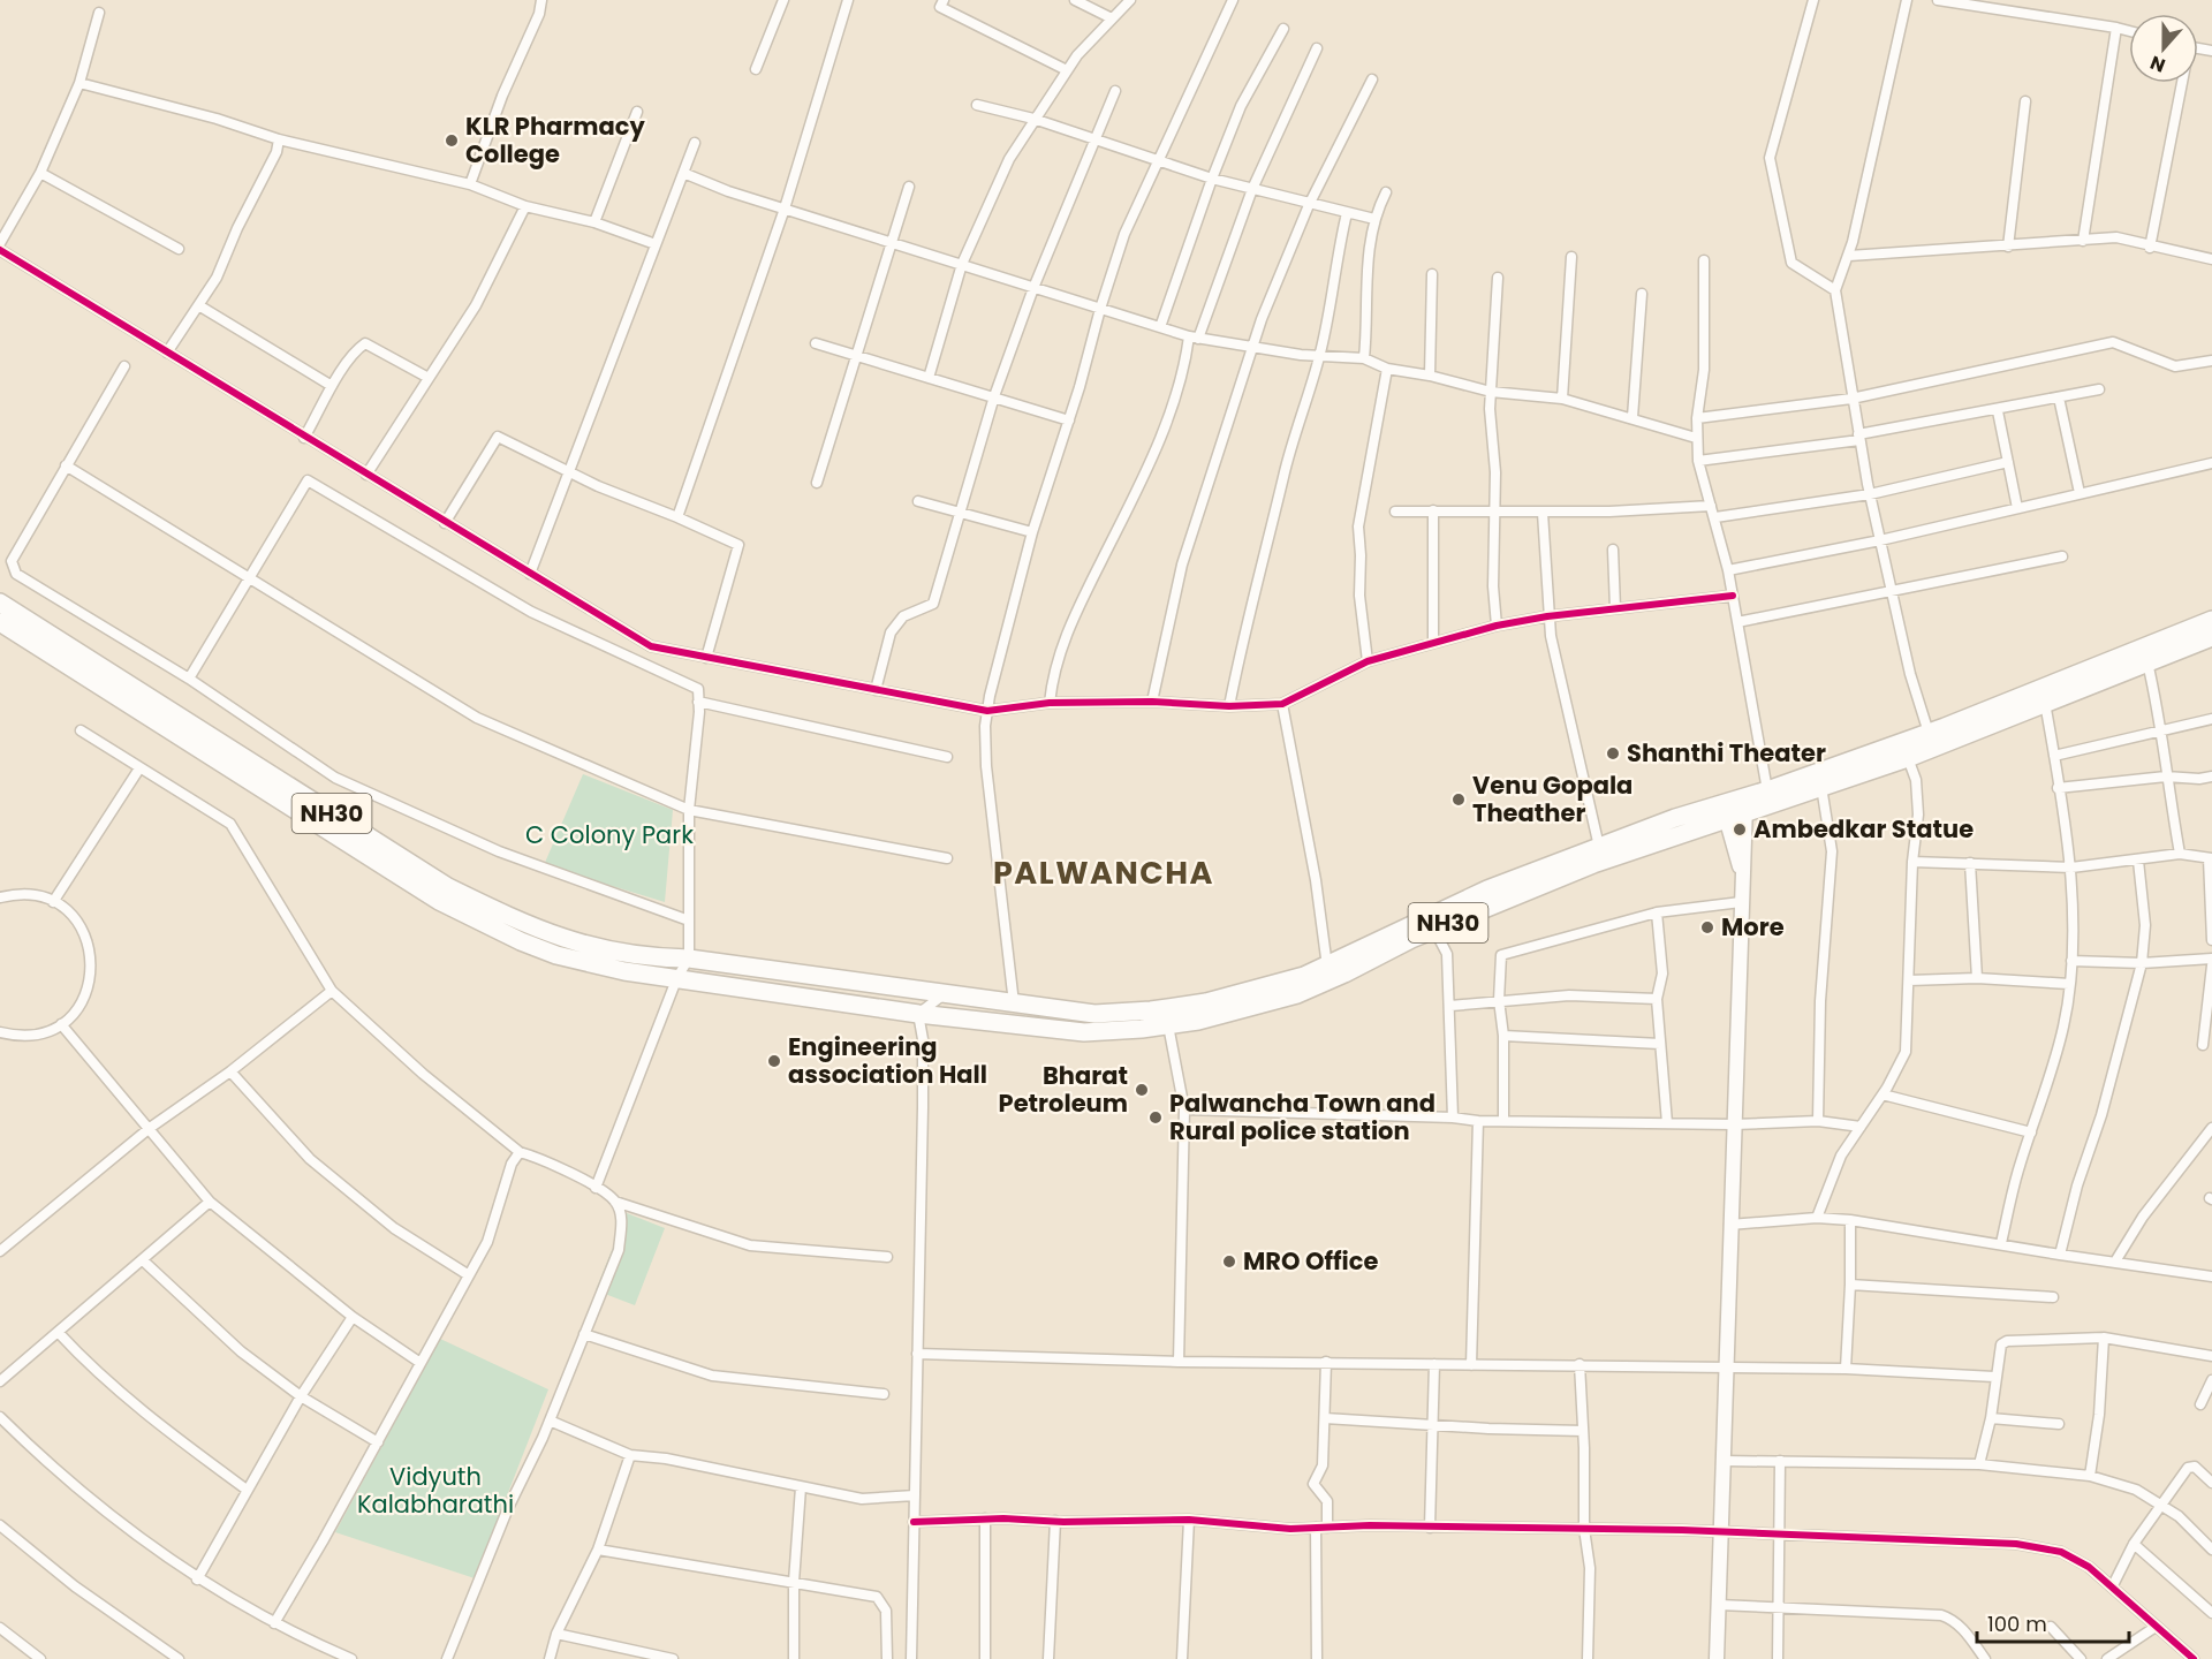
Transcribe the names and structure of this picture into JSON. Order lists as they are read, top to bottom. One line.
{"streets":{"highway":["NH30"]},"districts":["PALWANCHA"],"parks":["C Colony Park","Vidyuth Kalabharathi"],"places":["KLR Pharmacy College","Shanthi Theater","Venu Gopala Theather","Ambedkar Statue","More","Engineering association Hall","Bharat Petroleum","Palwancha Town and Rural police station","MRO Office"],"scale_bar":"100 m","north":"bottom"}
